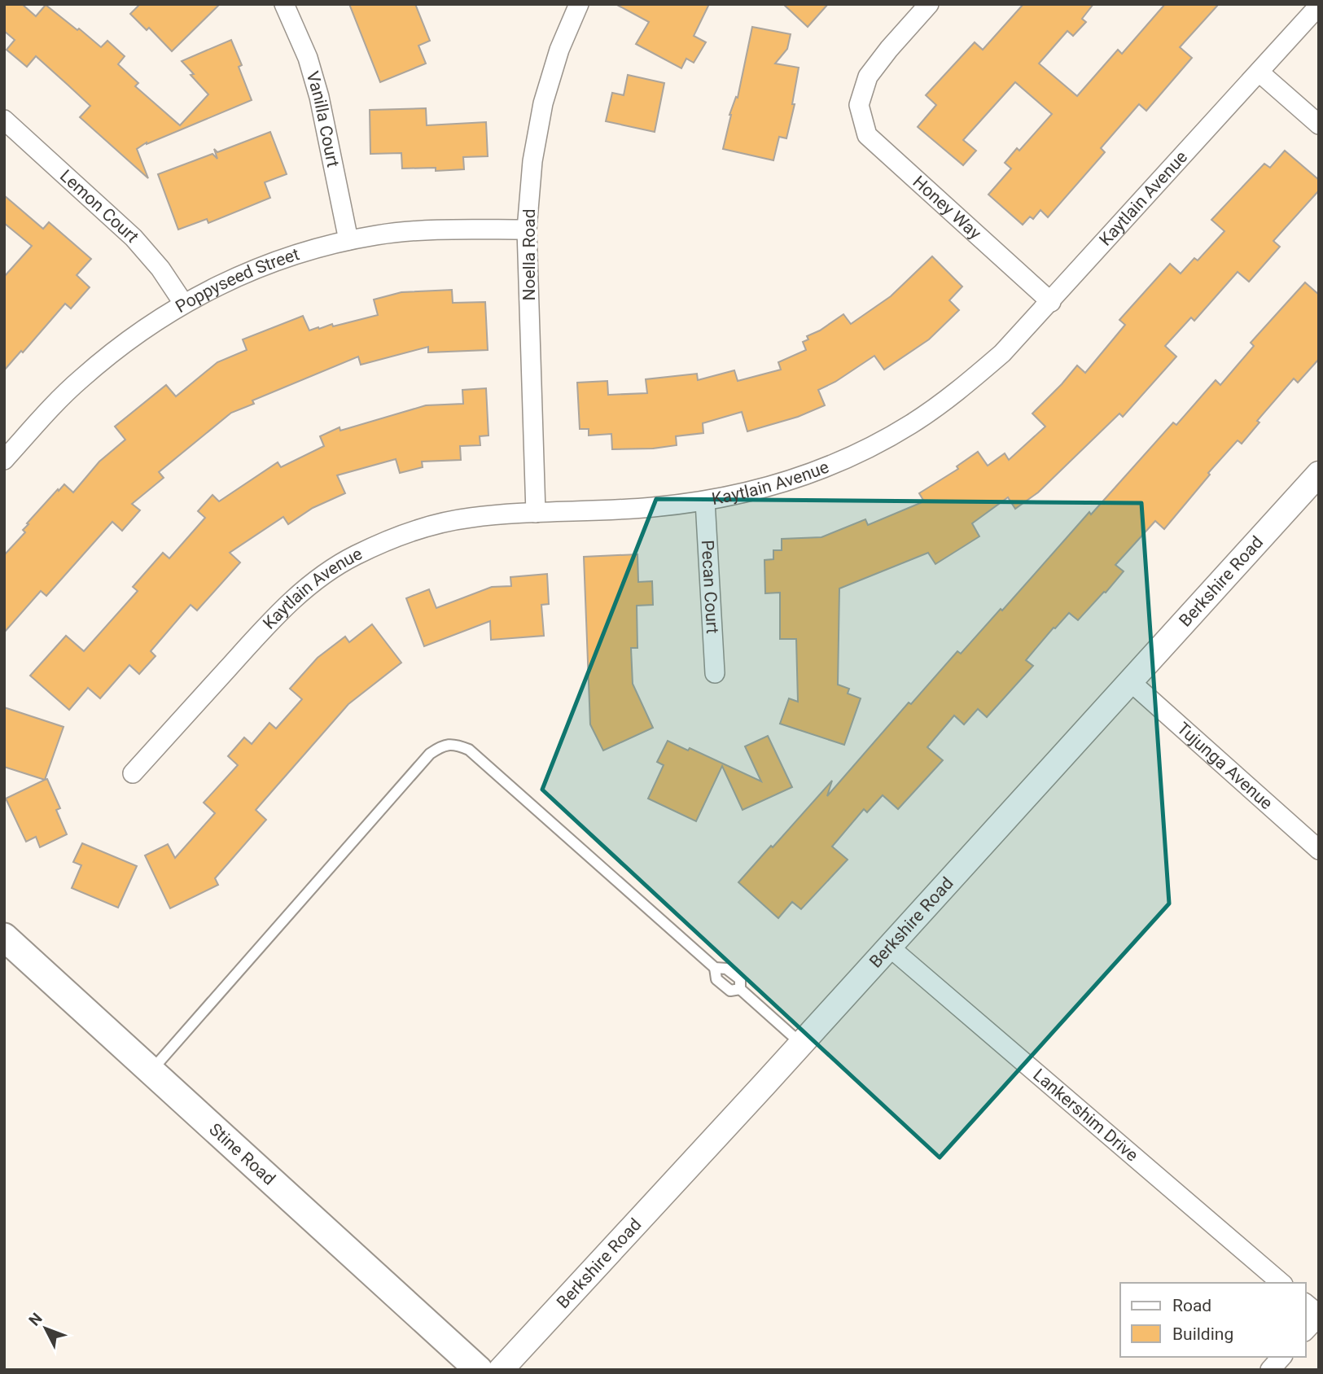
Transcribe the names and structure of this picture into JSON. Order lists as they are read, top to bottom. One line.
{"streets":{"main road":["Stine Road"],"street":["Vanilla Court","Kaytlain Avenue","Lemon Court","Honey Way","Noella Road","Poppyseed Street","Berkshire Road","Pecan Court","Tujunga Avenue","Lankershim Drive"]},"crossings":[["Vanilla Court","Poppyseed Street"],["Kaytlain Avenue","Honey Way"],["Kaytlain Avenue","Noella Road"],["Kaytlain Avenue","Pecan Court"],["Lemon Court","Poppyseed Street"],["Noella Road","Poppyseed Street"],["Berkshire Road","Tujunga Avenue"],["Berkshire Road","Lankershim Drive"]],"legend":["Road","Building"],"north":"top left"}
